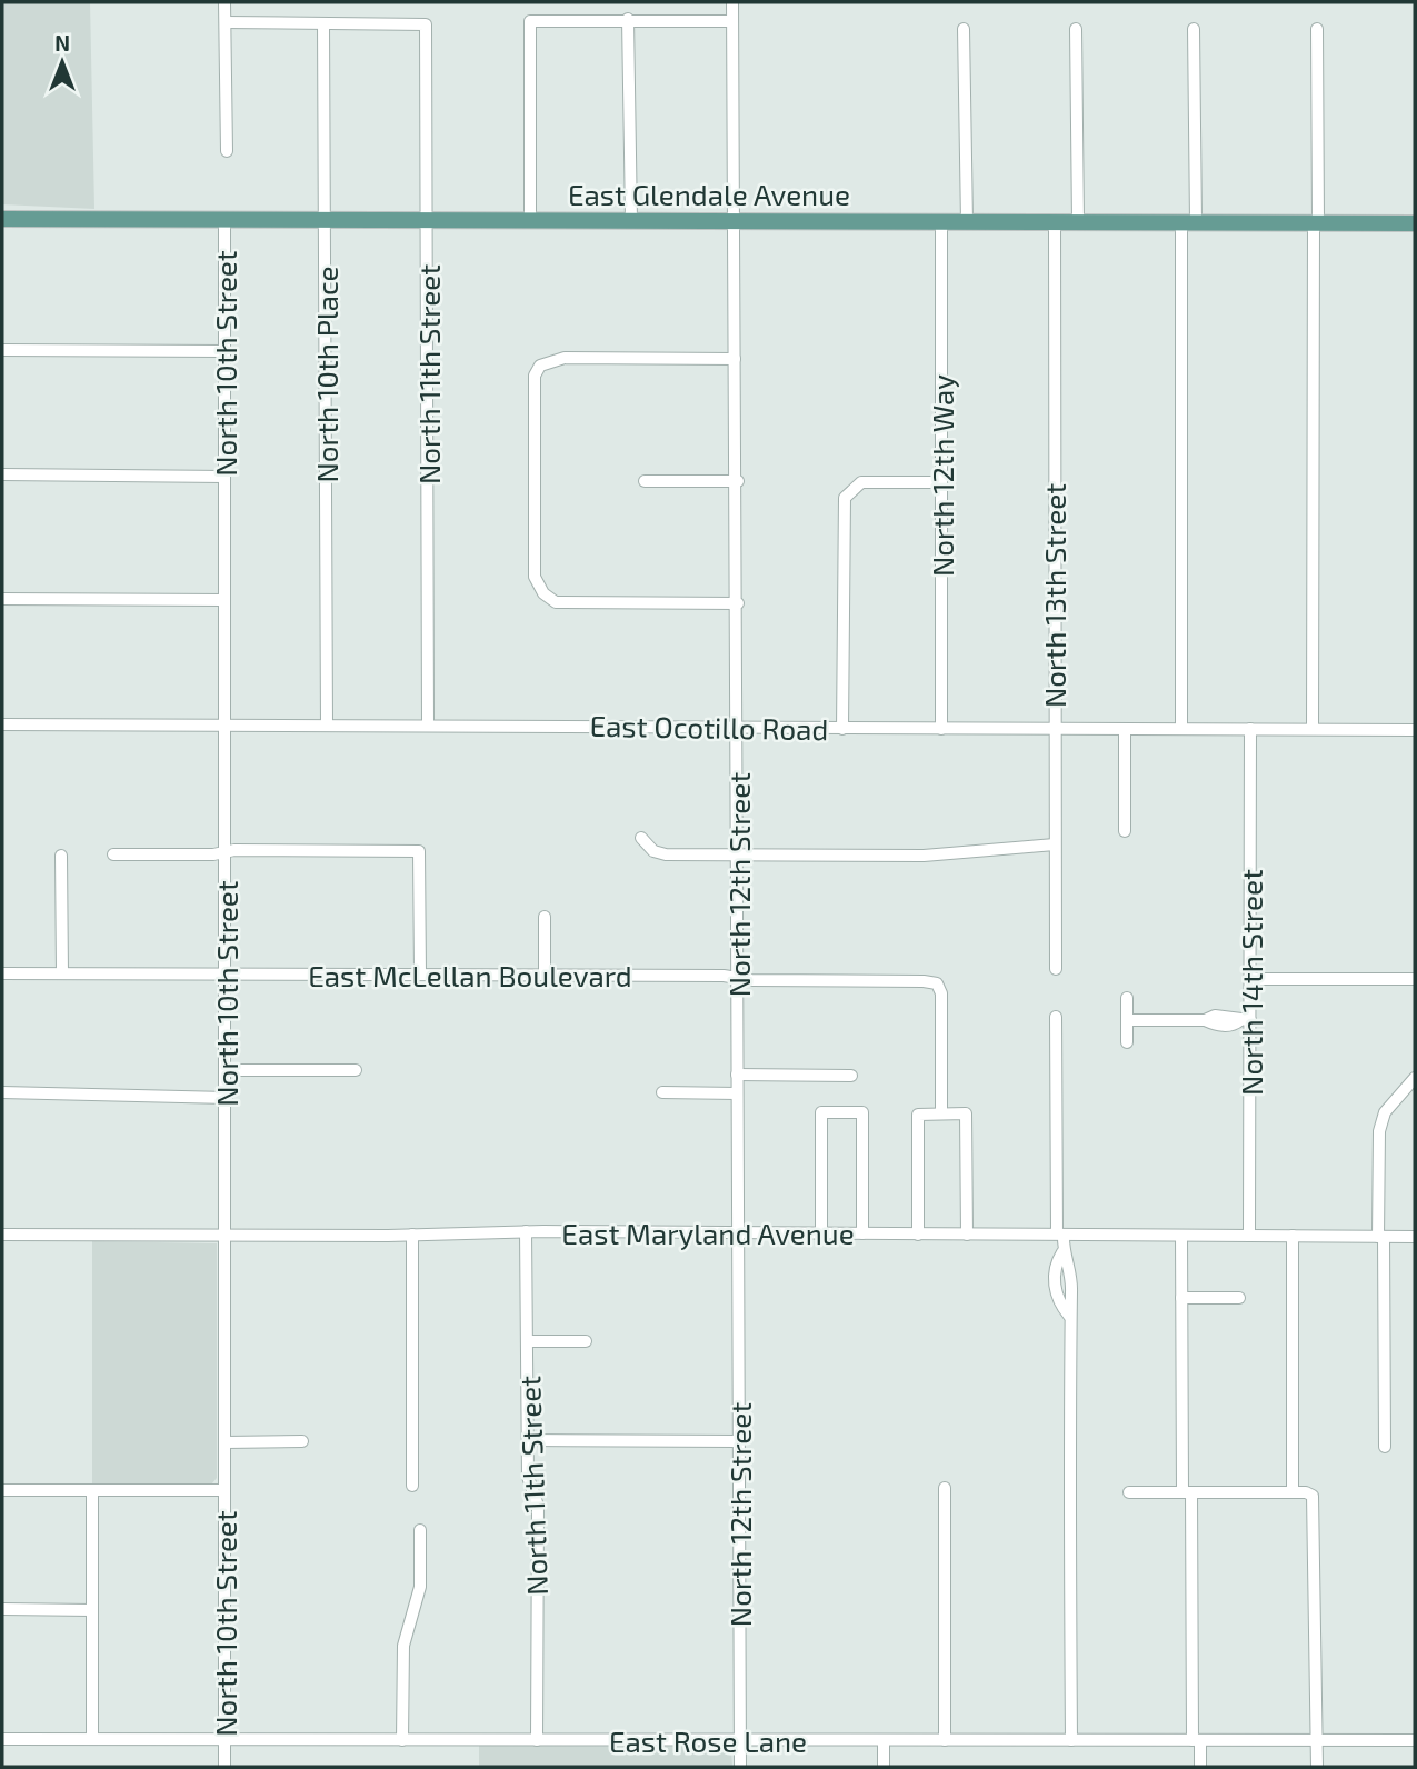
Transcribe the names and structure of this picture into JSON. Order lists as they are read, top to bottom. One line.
{"streets":{"main road":["East Glendale Avenue"],"street":["North 10th Street","North 10th Place","North 11th Street","North 12th Way","North 13th Street","East Ocotillo Road","North 12th Street","East McLellan Boulevard","North 14th Street","East Maryland Avenue","East Rose Lane"]},"crossings":[["East Glendale Avenue","North 10th Street"],["East Glendale Avenue","North 10th Place"],["East Glendale Avenue","North 11th Street"],["East Glendale Avenue","North 12th Way"],["East Glendale Avenue","North 13th Street"],["East Glendale Avenue","North 12th Street"],["North 10th Street","East Ocotillo Road"],["North 10th Street","East McLellan Boulevard"],["North 10th Street","East Maryland Avenue"],["North 10th Street","East Rose Lane"],["North 10th Place","North 11th Street"],["North 10th Place","East Ocotillo Road"],["North 11th Street","East Ocotillo Road"],["North 11th Street","East Maryland Avenue"],["North 11th Street","East Rose Lane"],["North 12th Way","East Ocotillo Road"],["North 13th Street","East Ocotillo Road"],["East Ocotillo Road","North 12th Street"],["East Ocotillo Road","North 14th Street"],["North 12th Street","East McLellan Boulevard"],["North 12th Street","East Maryland Avenue"],["North 12th Street","East Rose Lane"],["North 14th Street","East Maryland Avenue"]],"north":"top"}
